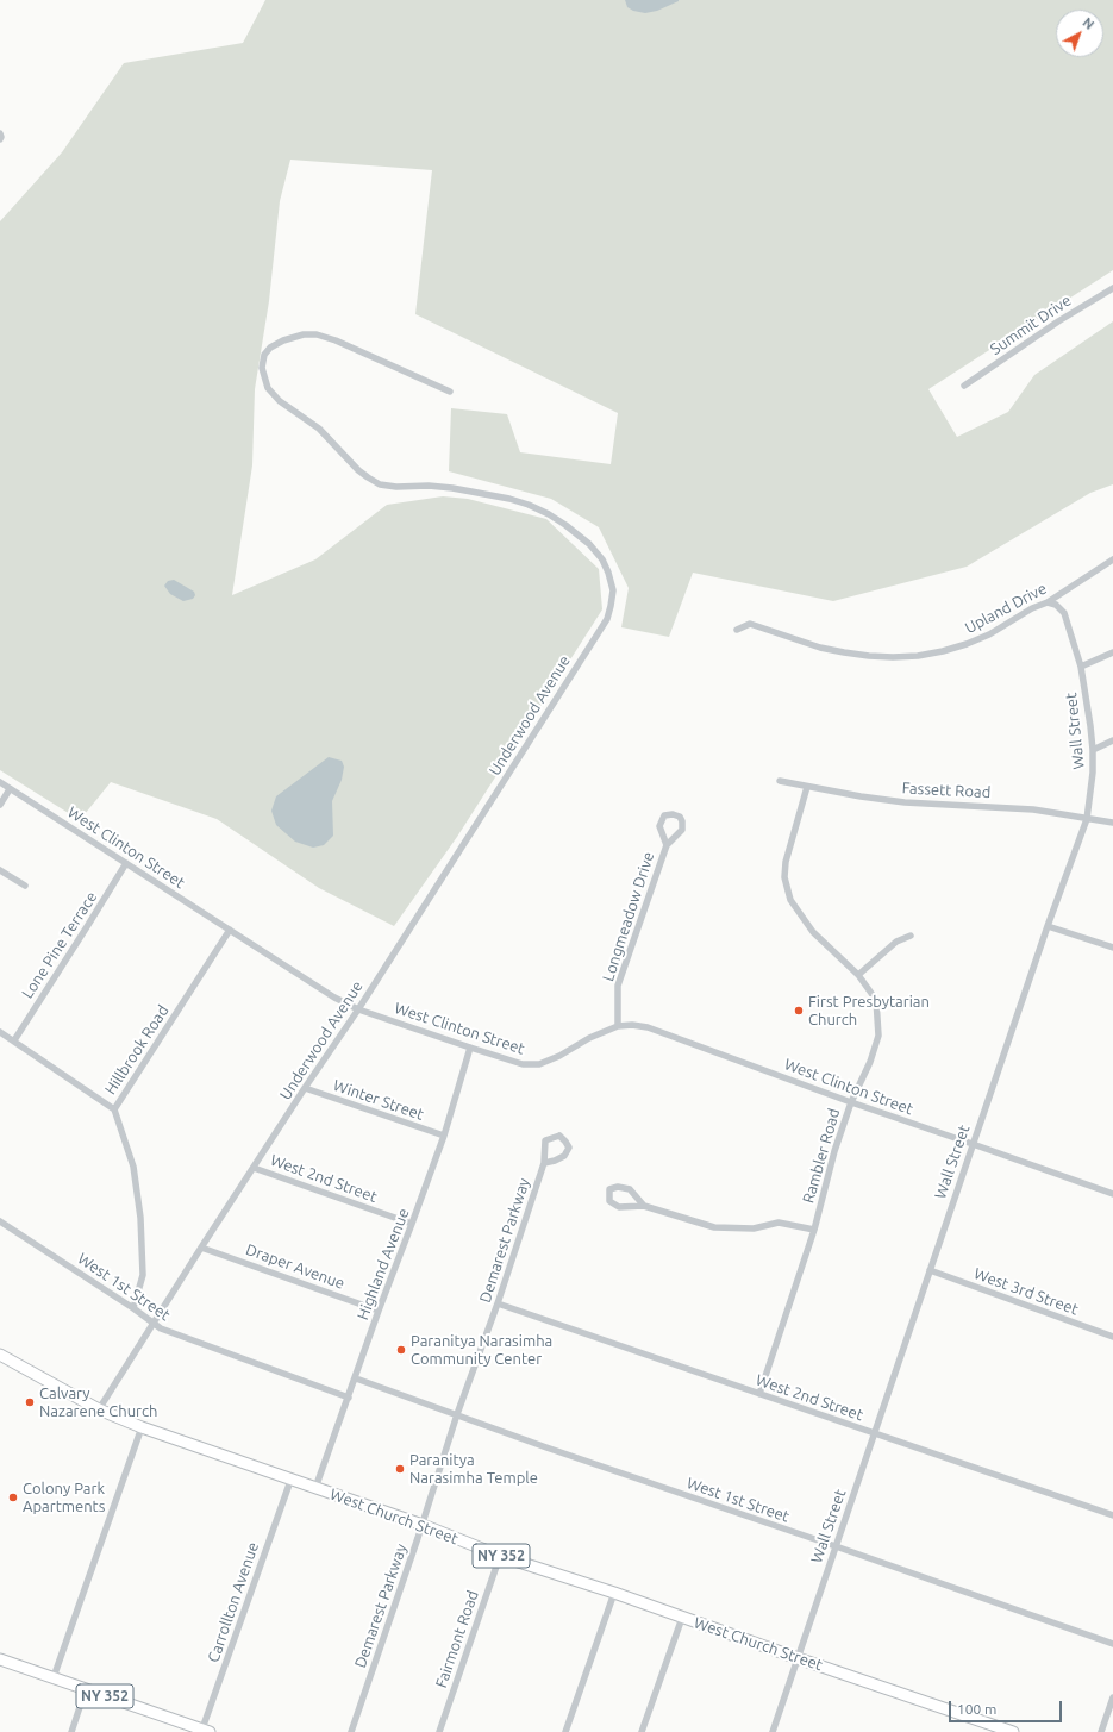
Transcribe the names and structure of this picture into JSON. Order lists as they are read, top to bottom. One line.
{"streets":{"main road":["West Church Street","NY 352"],"street":["Summit Drive","Upland Drive","Underwood Avenue","Wall Street","Fassett Road","West Clinton Street","Longmeadow Drive","Lone Pine Terrace","Hillbrook Road","Winter Street","Rambler Road","West 2nd Street","Demarest Parkway","Highland Avenue","Draper Avenue","West 1st Street","West 3rd Street","Carrollton Avenue","Fairmont Road"]},"crossings":[["Upland Drive","Wall Street"],["Underwood Avenue","West Clinton Street"],["Underwood Avenue","Winter Street"],["Underwood Avenue","West 2nd Street"],["Underwood Avenue","Draper Avenue"],["Underwood Avenue","West 1st Street"],["Underwood Avenue","West Church Street"],["Wall Street","Fassett Road"],["Wall Street","West Clinton Street"],["Wall Street","West 2nd Street"],["Wall Street","West 1st Street"],["Wall Street","West 3rd Street"],["Wall Street","West Church Street"],["Fassett Road","Rambler Road"],["West Clinton Street","Longmeadow Drive"],["West Clinton Street","Lone Pine Terrace"],["West Clinton Street","Hillbrook Road"],["West Clinton Street","Rambler Road"],["West Clinton Street","Highland Avenue"],["Hillbrook Road","West 1st Street"],["Winter Street","Highland Avenue"],["Rambler Road","West 2nd Street"],["West 2nd Street","Demarest Parkway"],["West 2nd Street","Highland Avenue"],["Demarest Parkway","West 1st Street"],["Demarest Parkway","West Church Street"],["Highland Avenue","Draper Avenue"],["Highland Avenue","West 1st Street"],["Highland Avenue","West Church Street"],["West Church Street","Carrollton Avenue"],["West Church Street","Fairmont Road"],["NY 352","Carrollton Avenue"]],"places":["First Presbytarian Church","Paranitya Narasimha Community Center","Calvary Nazarene Church","Paranitya Narasimha Temple","Colony Park Apartments"],"scale_bar":"100 m","north":"top right"}
